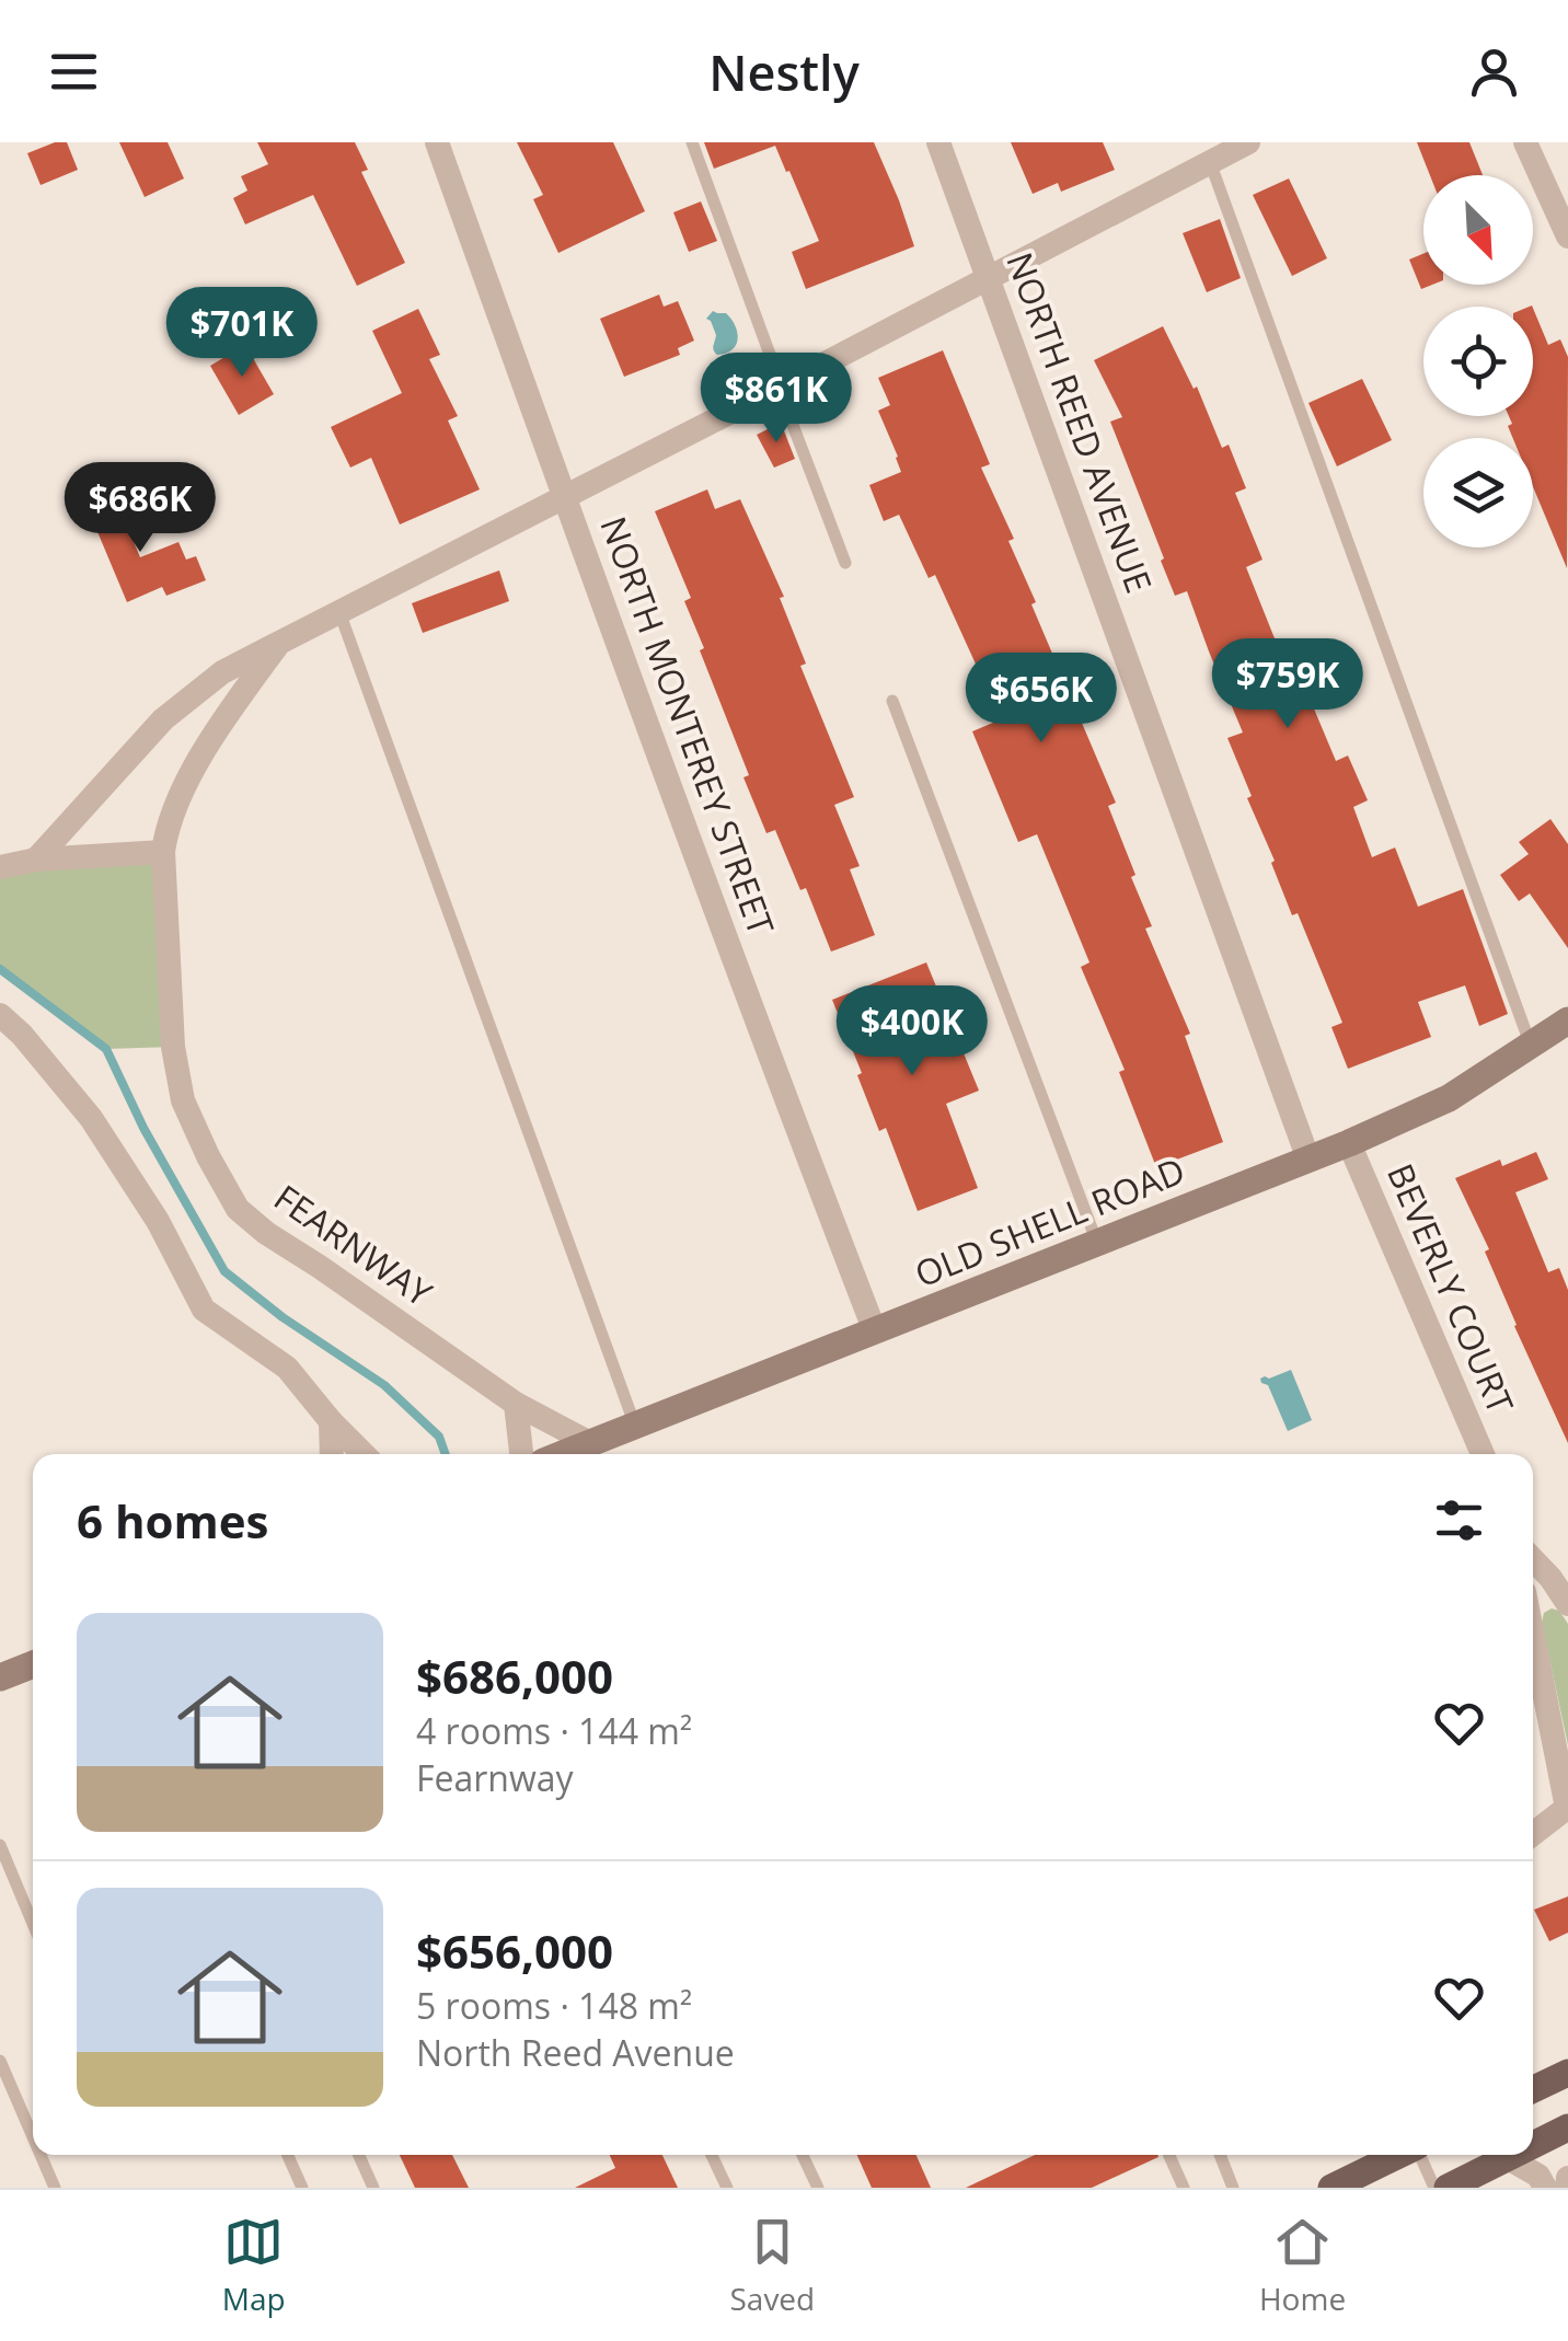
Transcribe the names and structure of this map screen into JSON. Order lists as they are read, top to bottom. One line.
{"streets":{"street":["NORTH REED AVENUE","NORTH MONTEREY STREET","OLD SHELL ROAD","FEARNWAY","BEVERLY COURT"]},"crossings":[["NORTH REED AVENUE","OLD SHELL ROAD"],["NORTH REED AVENUE","FEARNWAY"],["NORTH MONTEREY STREET","OLD SHELL ROAD"],["NORTH MONTEREY STREET","FEARNWAY"],["OLD SHELL ROAD","FEARNWAY"],["OLD SHELL ROAD","BEVERLY COURT"]],"north":"bottom right","page":{"header":"Nestly","price":["$701K","$861K","$686K","$759K","$656K","$400K"],"heading":"6 homes","list":[{"name":"$686,000","note":"4 rooms · 144 m² · Fearnway"},{"name":"$656,000","note":"5 rooms · 148 m² · North Reed Avenue"}],"tabs":["Map","Saved","Home"]}}
